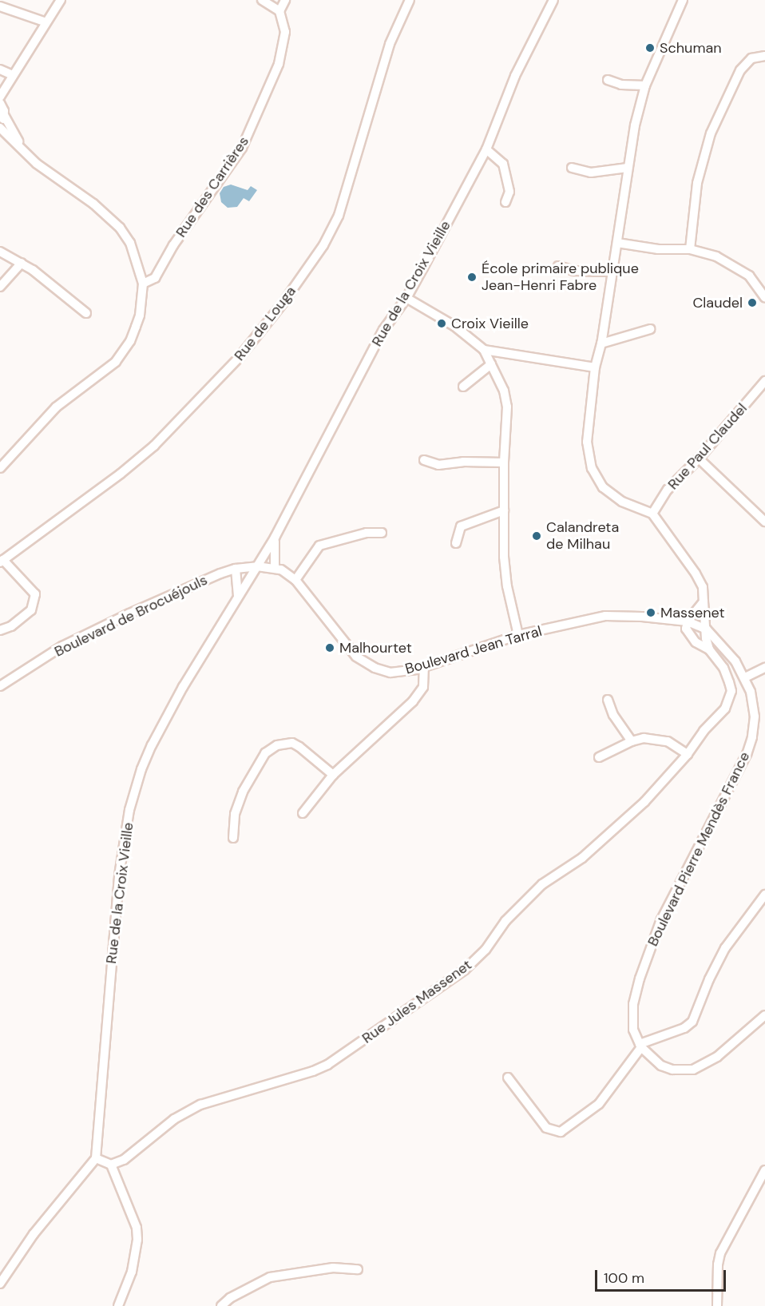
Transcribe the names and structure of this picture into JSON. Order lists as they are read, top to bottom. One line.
{"streets":{"street":["Rue des Carrières","Rue de la Croix Vieille","Rue de Louga","Rue Paul Claudel","Boulevard de Brocuéjouls","Boulevard Jean Tarral","Boulevard Pierre Mendès France","Rue Jules Massenet"]},"crossings":[["Rue de la Croix Vieille","Boulevard de Brocuéjouls"],["Rue de la Croix Vieille","Boulevard Jean Tarral"],["Rue Paul Claudel","Rue Jules Massenet"],["Boulevard de Brocuéjouls","Boulevard Jean Tarral"],["Boulevard Jean Tarral","Boulevard Pierre Mendès France"],["Boulevard Jean Tarral","Rue Jules Massenet"]],"places":["Schuman","École primaire publique Jean-Henri Fabre","Claudel","Croix Vieille","Calandreta de Milhau","Massenet","Malhourtet"],"scale_bar":"100 m"}
